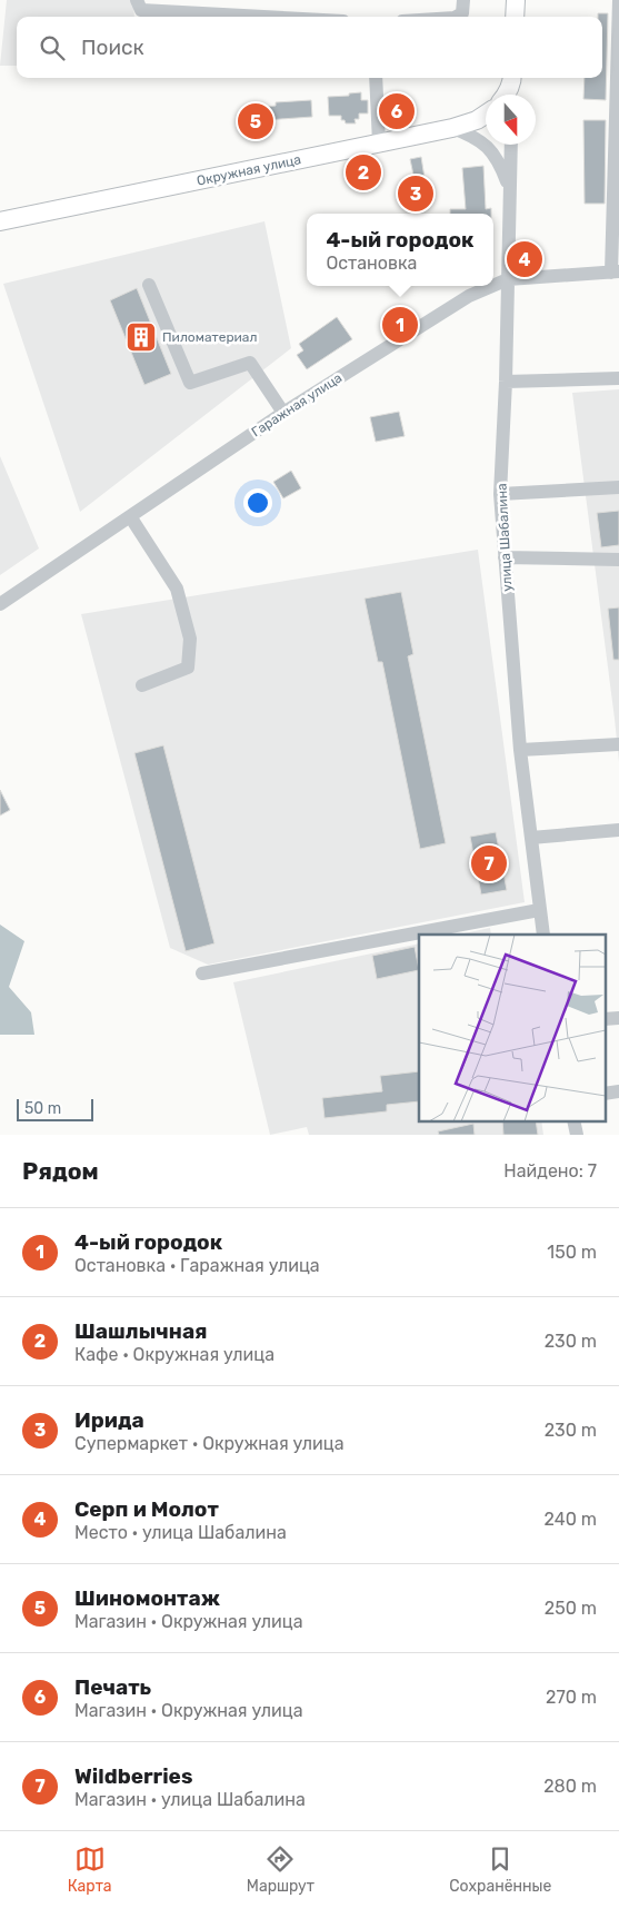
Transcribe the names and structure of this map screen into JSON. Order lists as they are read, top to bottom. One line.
{"streets":{"main road":["Окружная улица"],"street":["Гаражная улица","улица Шабалина"]},"crossings":[["Гаражная улица","улица Шабалина"]],"places":{"building":["Пиломатериал"]},"scale_bar":"50 m","north":"bottom","page":{"search":"Поиск","pins":["6","5","2","3","4","1","7"],"popup":["4-ый городок","Остановка"],"scale":"50 m","heading":["Рядом","Найдено: 7"],"list":[{"mark":"1","name":"4-ый городок","note":"Остановка · Гаражная улица","value":"150 m"},{"mark":"2","name":"Шашлычная","note":"Кафе · Окружная улица","value":"230 m"},{"mark":"3","name":"Ирида","note":"Супермаркет · Окружная улица","value":"230 m"},{"mark":"4","name":"Серп и Молот","note":"Место · улица Шабалина","value":"240 m"},{"mark":"5","name":"Шиномонтаж","note":"Магазин · Окружная улица","value":"250 m"},{"mark":"6","name":"Печать","note":"Магазин · Окружная улица","value":"270 m"},{"mark":"7","name":"Wildberries","note":"Магазин · улица Шабалина","value":"280 m"}],"nav":["Карта","Маршрут","Сохранённые"]}}
